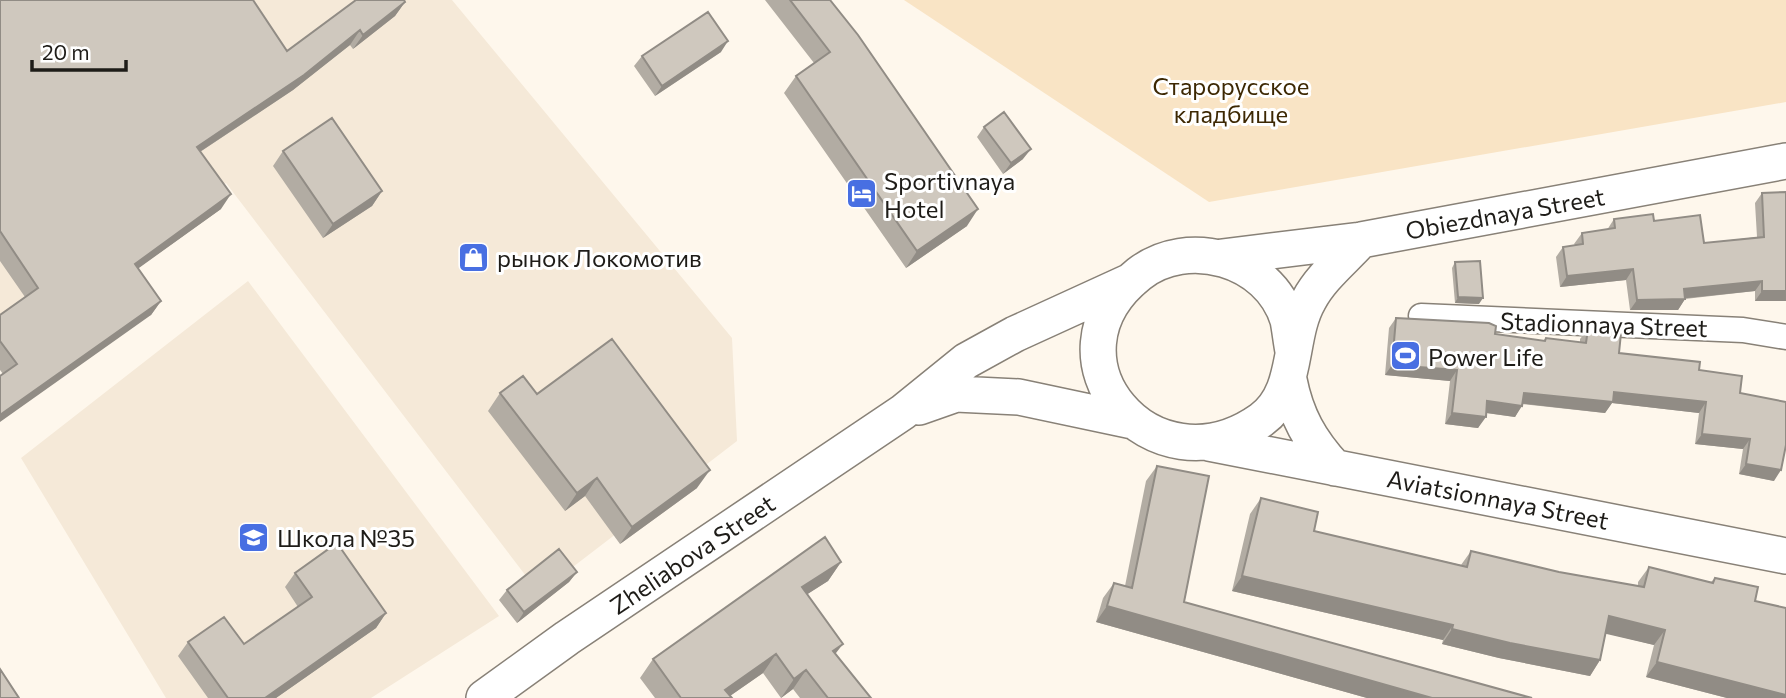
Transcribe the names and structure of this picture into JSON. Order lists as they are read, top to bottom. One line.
{"streets":{"main road":["Obiezdnaya Street","Aviatsionnaya Street","Zheliabova Street"],"street":["Stadionnaya Street"]},"crossings":[["Obiezdnaya Street","Aviatsionnaya Street"]],"parks":["Старорусское кладбище"],"places":{"hotel":["Sportivnaya Hotel"],"shop":["рынок Локомотив"],"sports":["Power Life"],"school or university":["Школа №35"]},"scale_bar":"20 m"}
